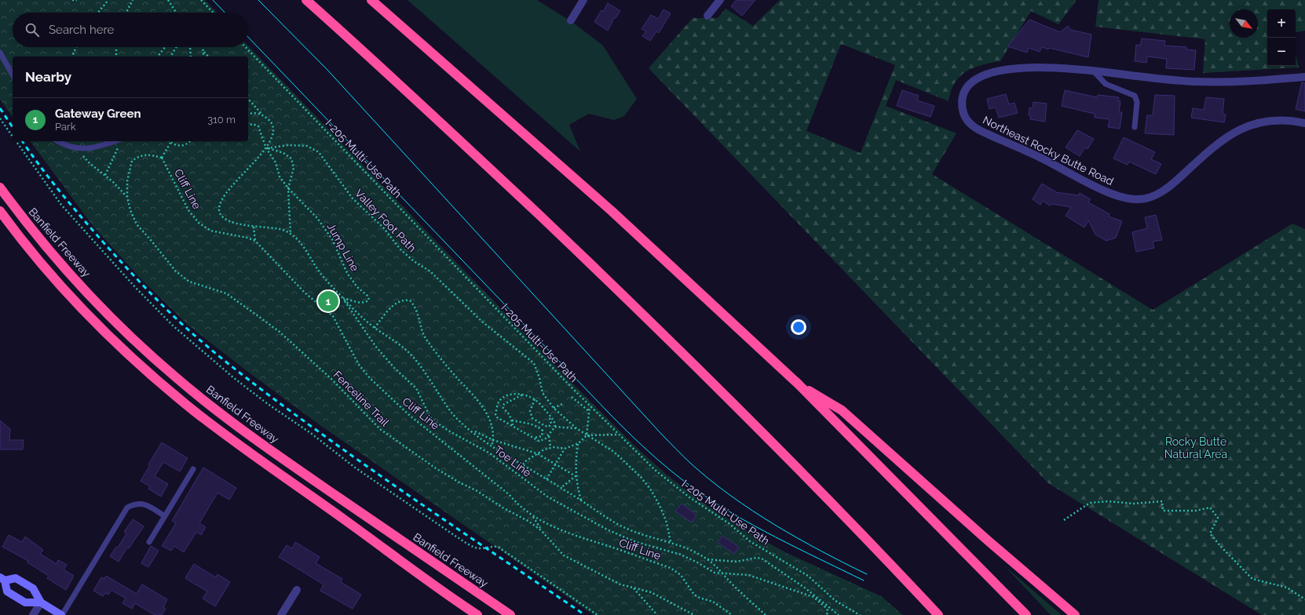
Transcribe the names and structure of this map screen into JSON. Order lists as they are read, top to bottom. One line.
{"streets":{"highway":["Banfield Freeway"],"street":["Northeast Rocky Butte Road"],"path":["I-205 Multi-Use Path","Cliff Line","Valley Foot Path","Jump Line","Fenceline Trail","Toe Line"]},"crossings":[["Cliff Line","Fenceline Trail"],["Valley Foot Path","Jump Line"],["Jump Line","Toe Line"]],"parks":["Rocky Butte Natural Area"],"north":"bottom right","page":{"map_buttons":["+","−"],"search":"Search here","heading":"Nearby","list":[{"mark":"1","name":"Gateway Green","note":"Park","value":"310 m"}],"pins":"1"}}
